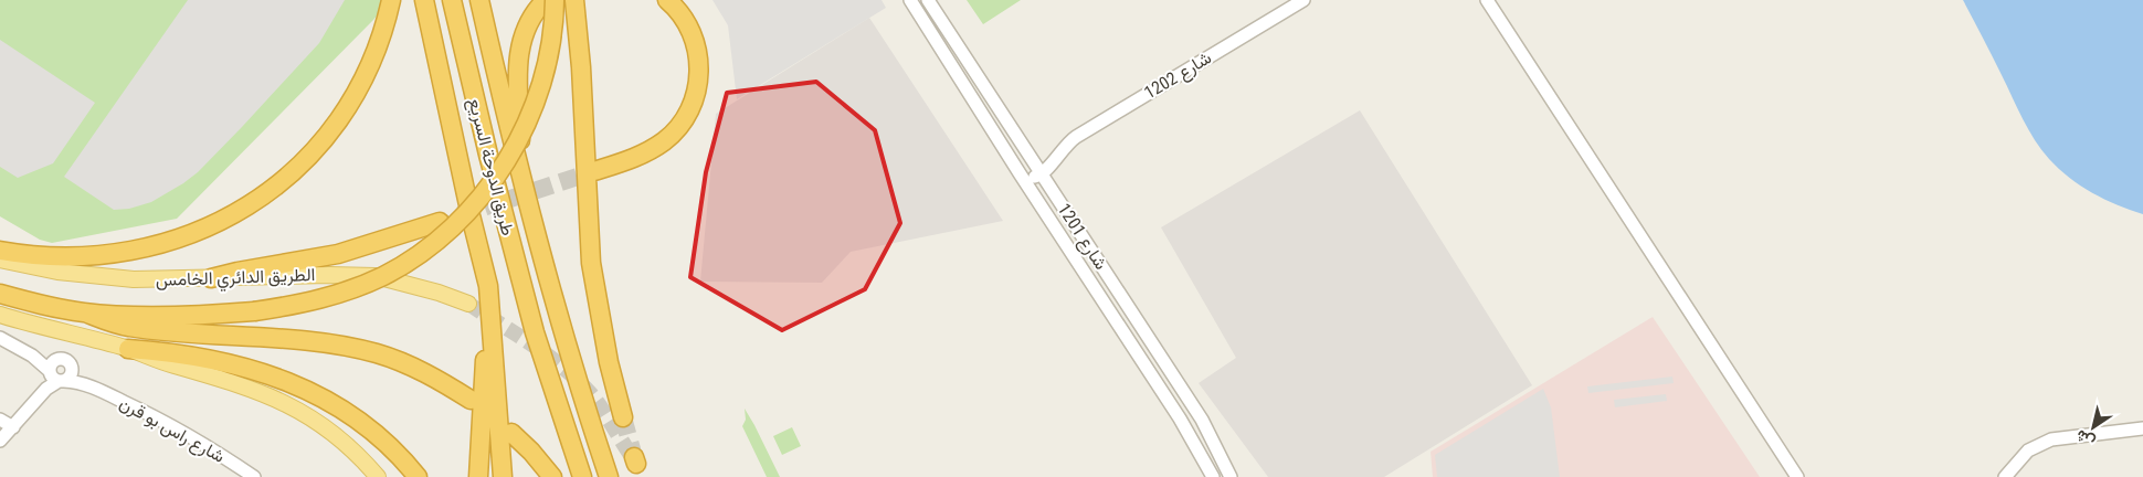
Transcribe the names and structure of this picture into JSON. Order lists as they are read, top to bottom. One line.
{"streets":{"highway":["طريق الدوحة السريع"],"main road":["الطريق الدائري الخامس"],"street":["شارع 1202","شارع 1201","شارع راس بو قرن"]},"crossings":[["شارع 1202","شارع 1201"]],"north":"bottom left"}
